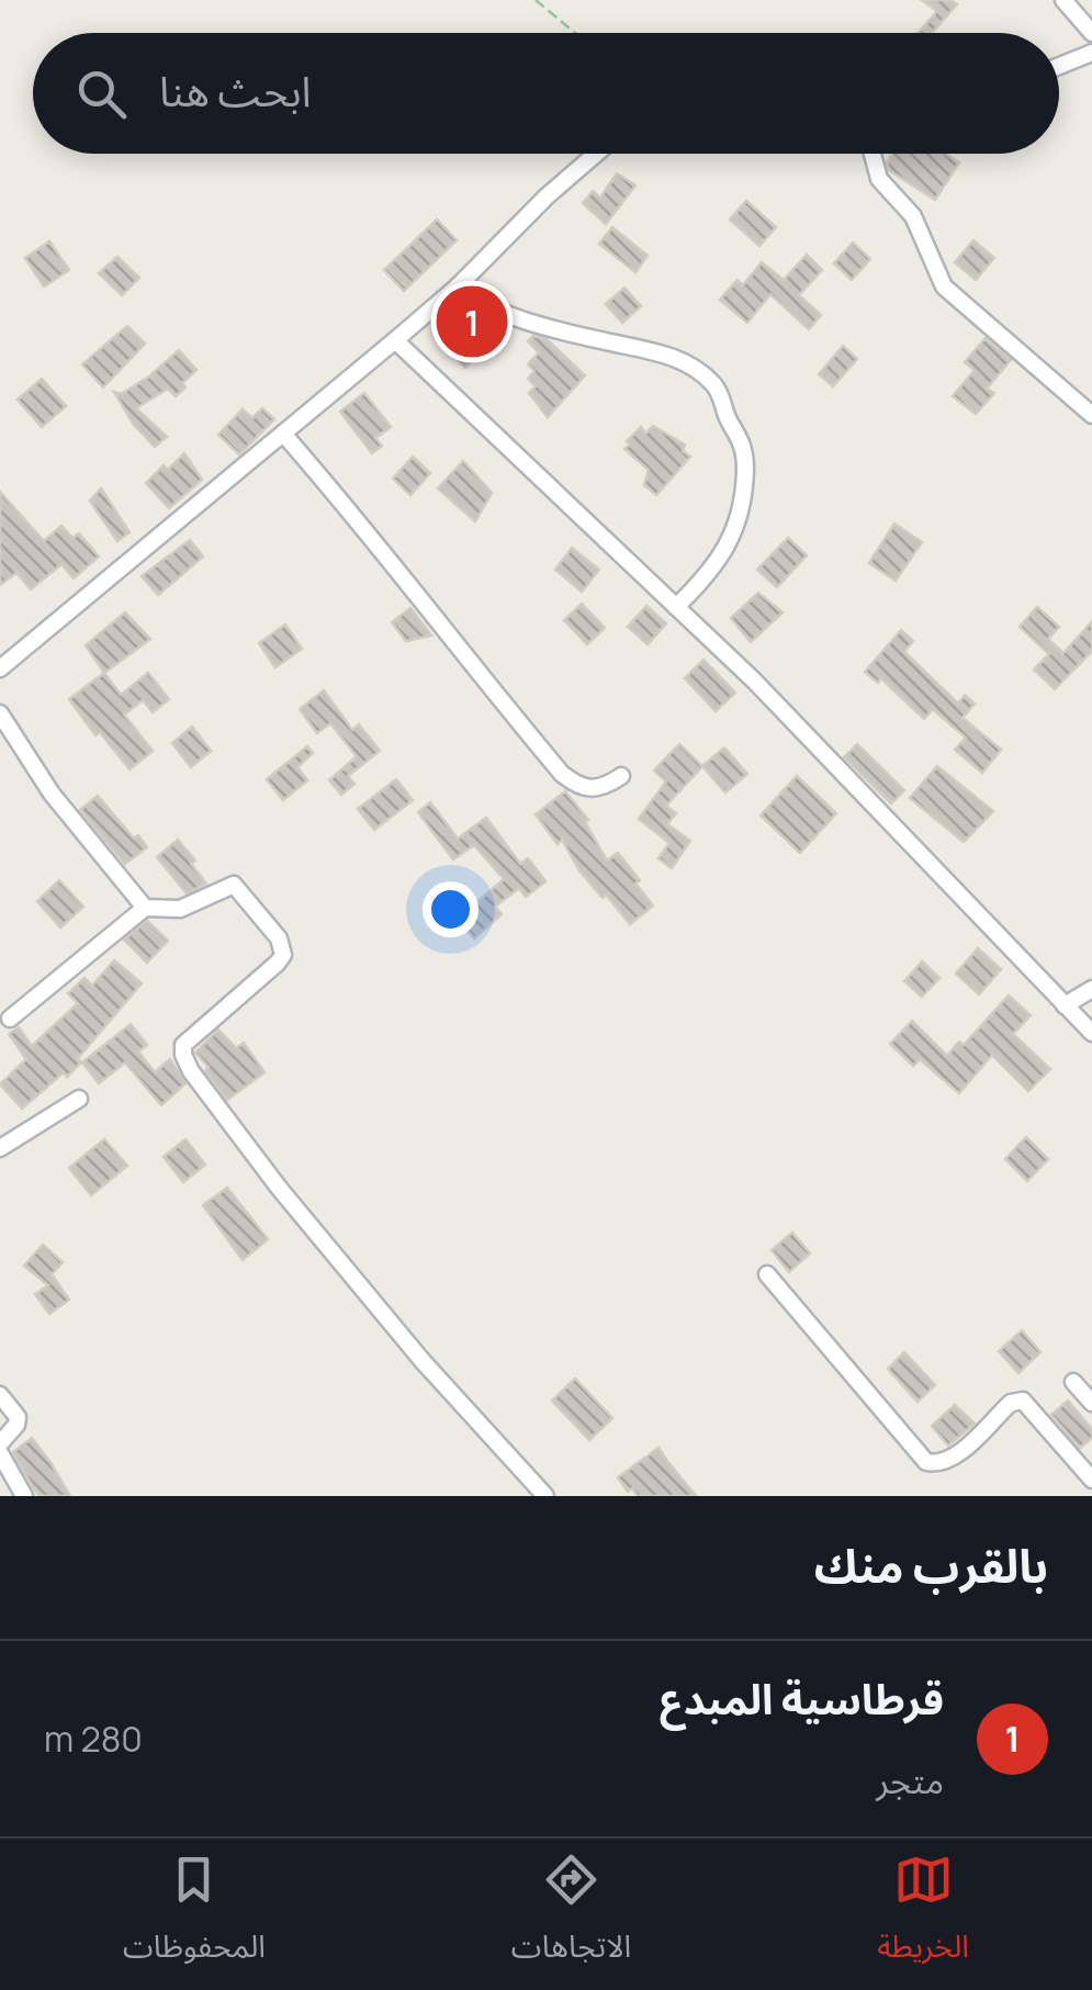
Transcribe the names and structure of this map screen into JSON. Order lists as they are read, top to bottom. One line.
{"page":{"search":"ابحث هنا","pins":"1","heading":"بالقرب منك","list":[{"mark":"1","name":"قرطاسية المبدع","note":"متجر","value":"280 m"}],"nav":["الخريطة","الاتجاهات","المحفوظات"]}}
